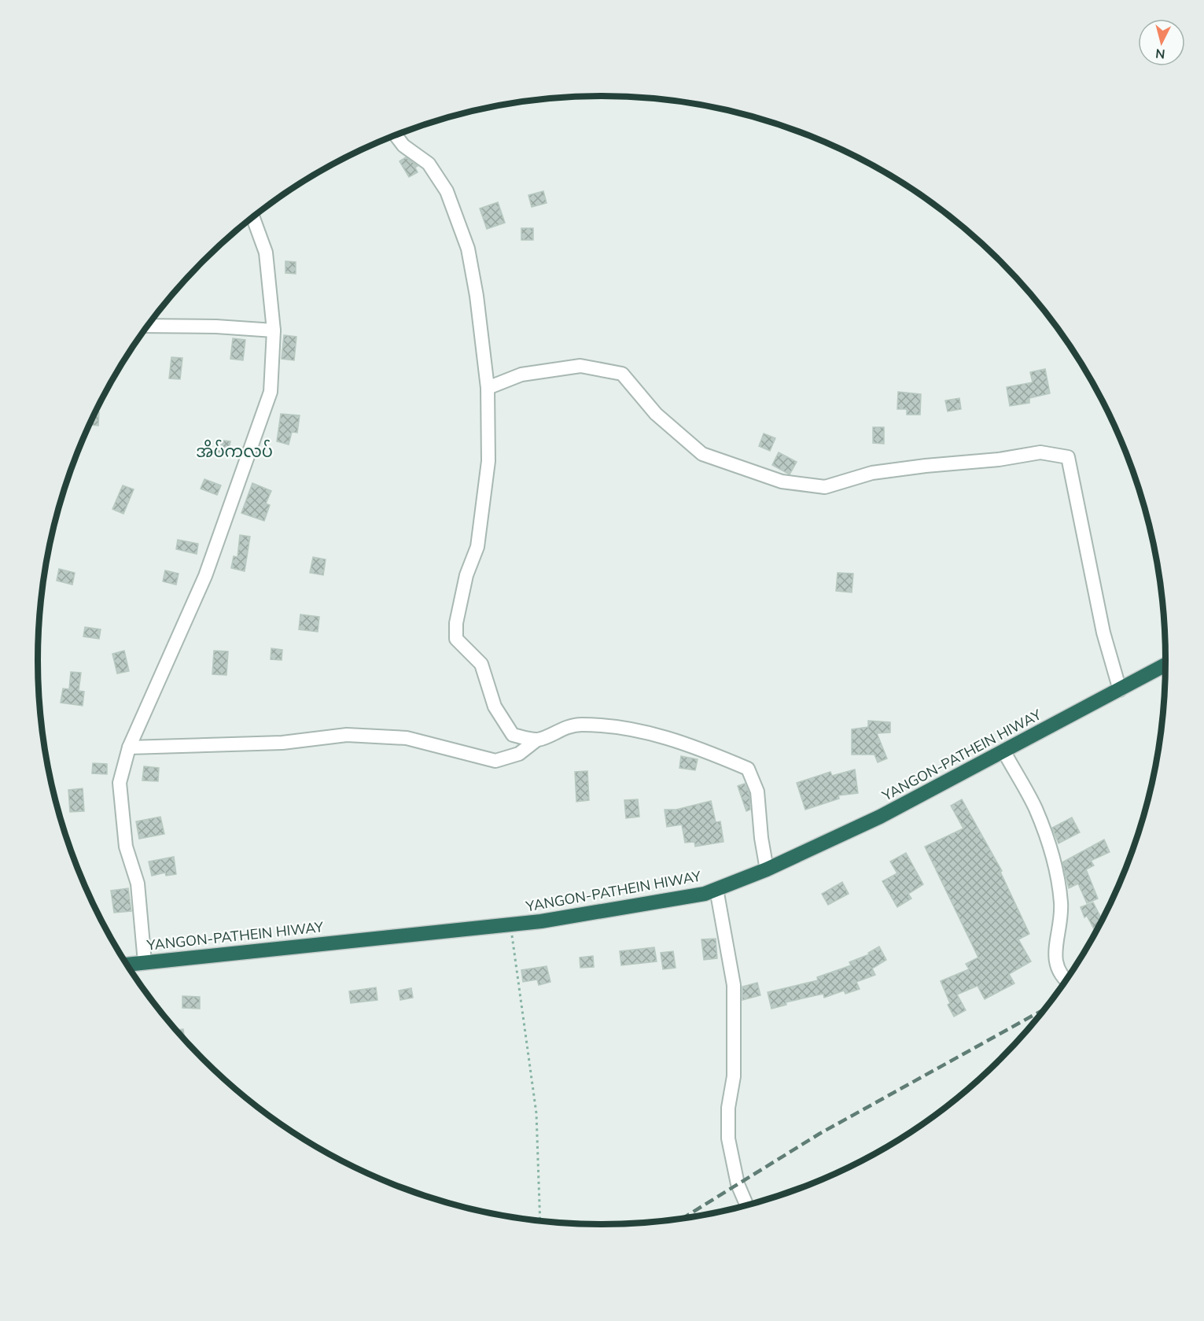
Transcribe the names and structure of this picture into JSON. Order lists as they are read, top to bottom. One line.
{"streets":{"highway":["YANGON-PATHEIN HIWAY"]},"districts":["အိပ်ကလပ်"],"north":"bottom"}
